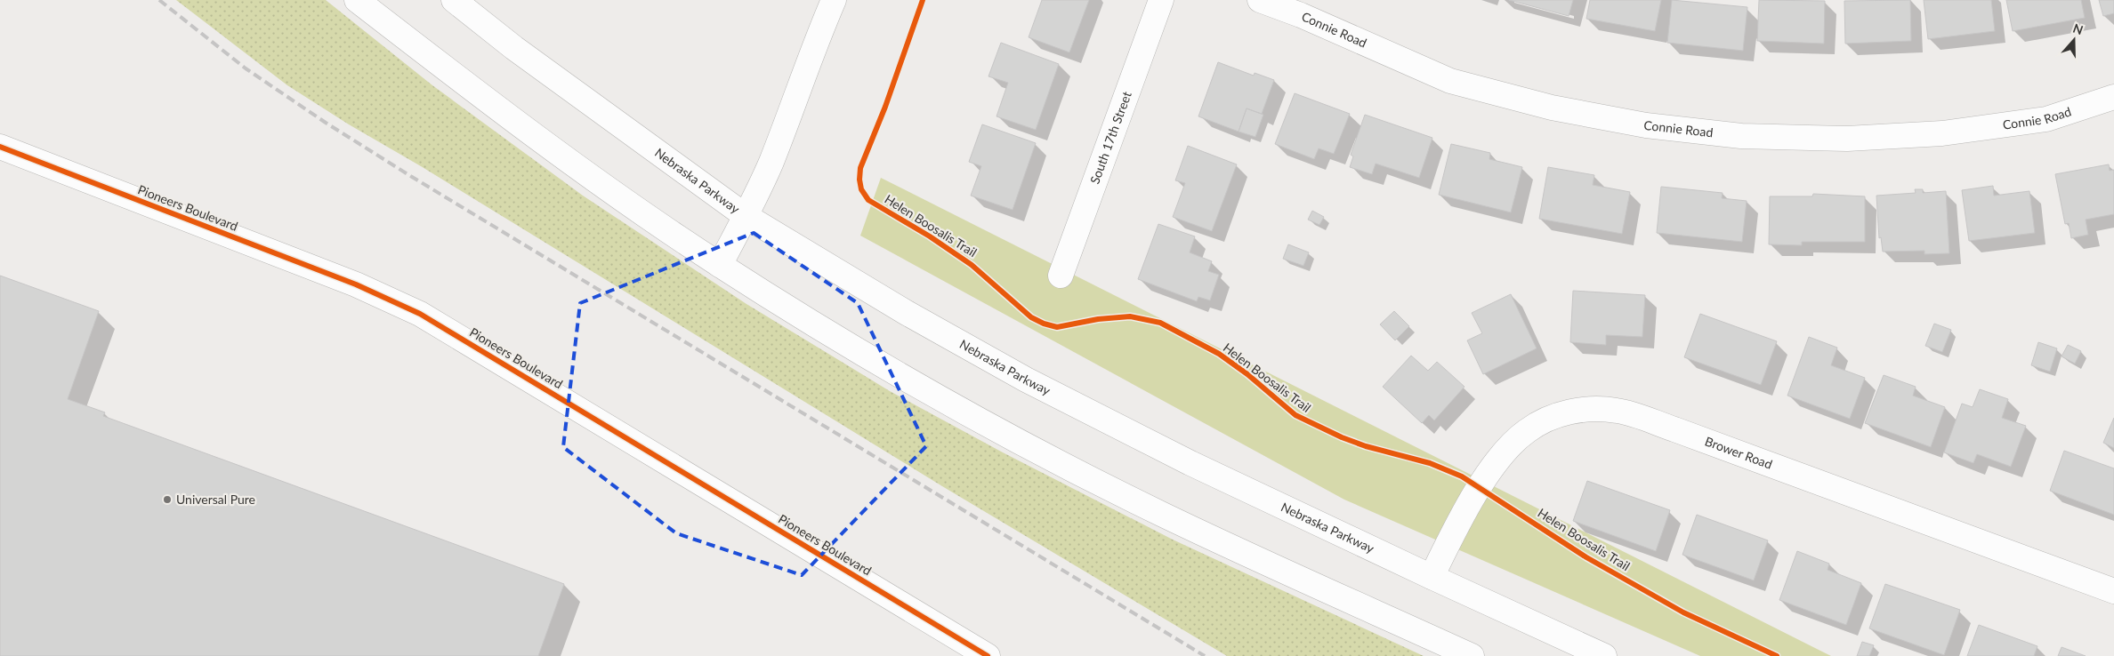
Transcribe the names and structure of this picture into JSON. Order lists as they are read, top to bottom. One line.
{"streets":{"street":["Connie Road","South 17th Street","Nebraska Parkway","Pioneers Boulevard","Brower Road"],"cycle path":["Helen Boosalis Trail"]},"crossings":[["Nebraska Parkway","Brower Road"]],"places":["Universal Pure"],"north":"top"}
